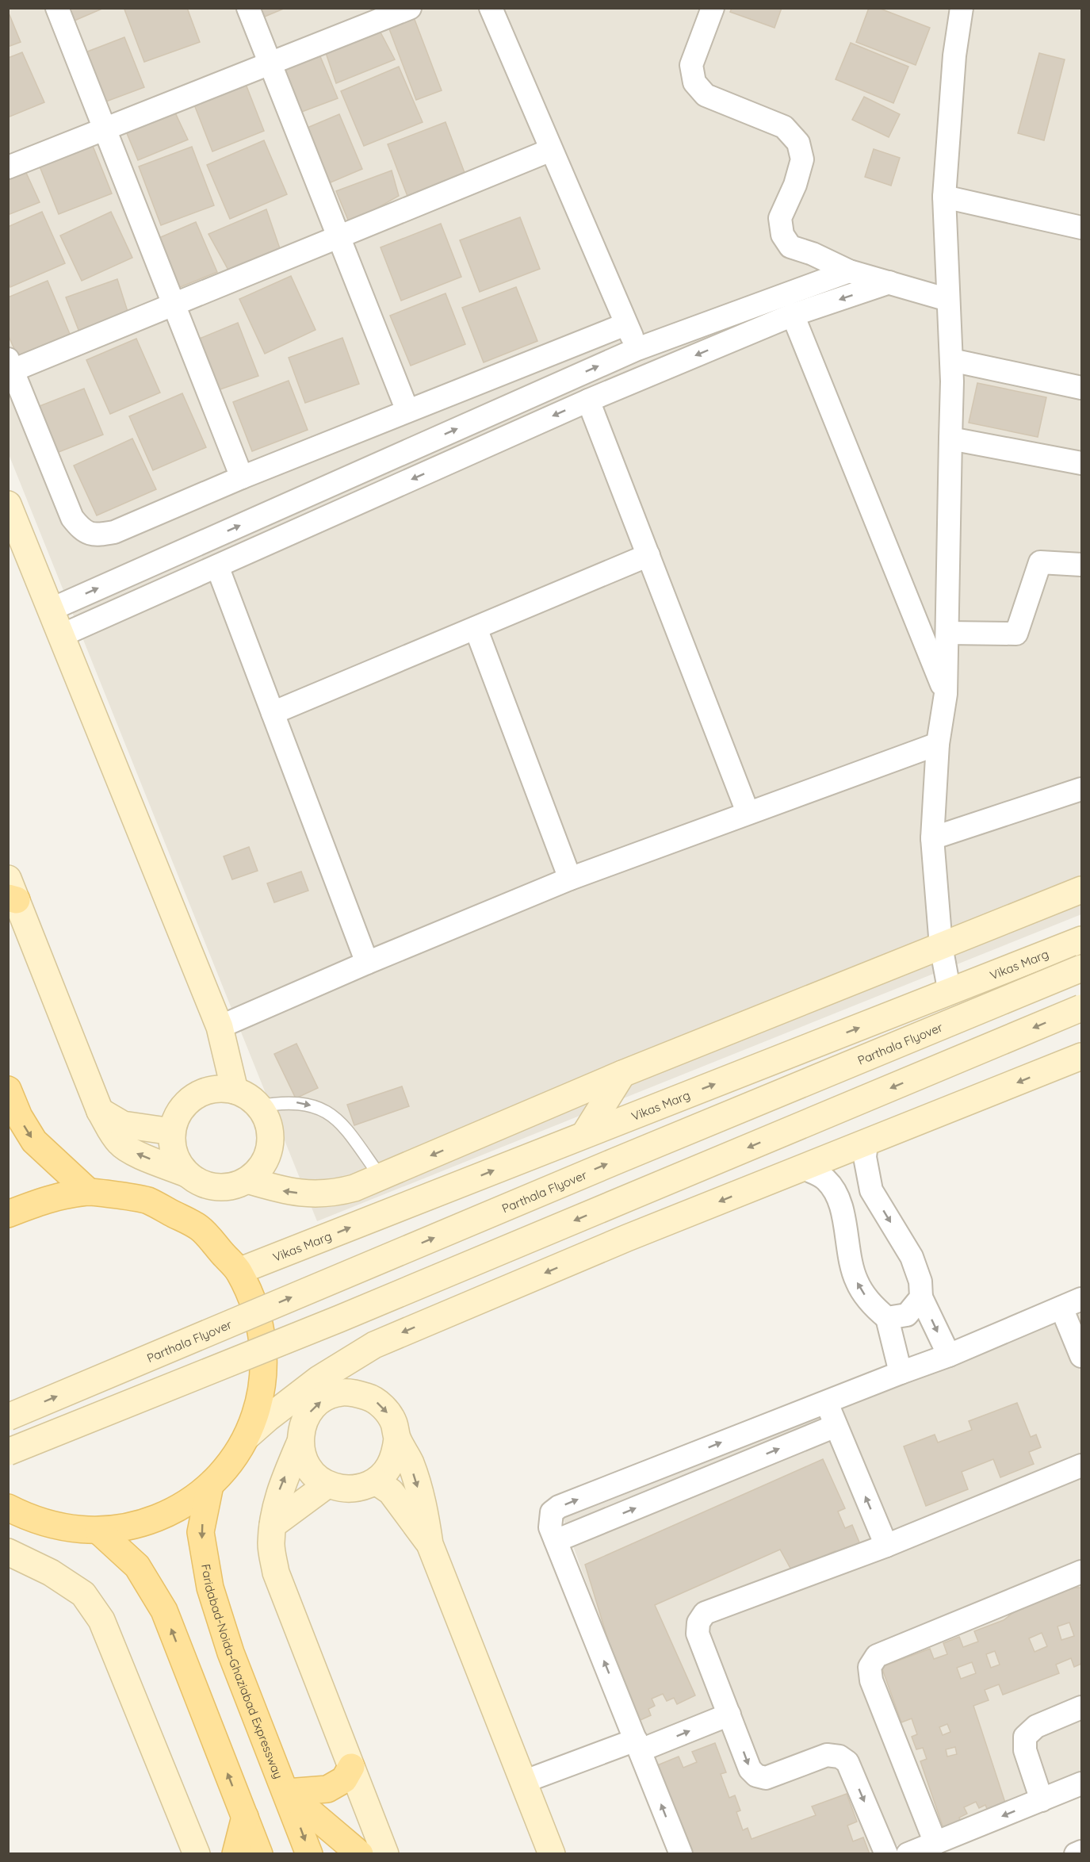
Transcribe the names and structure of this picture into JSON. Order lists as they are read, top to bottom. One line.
{"streets":{"main road":["Vikas Marg","Parthala Flyover","Faridabad-Noida-Ghaziabad Expressway"]}}
